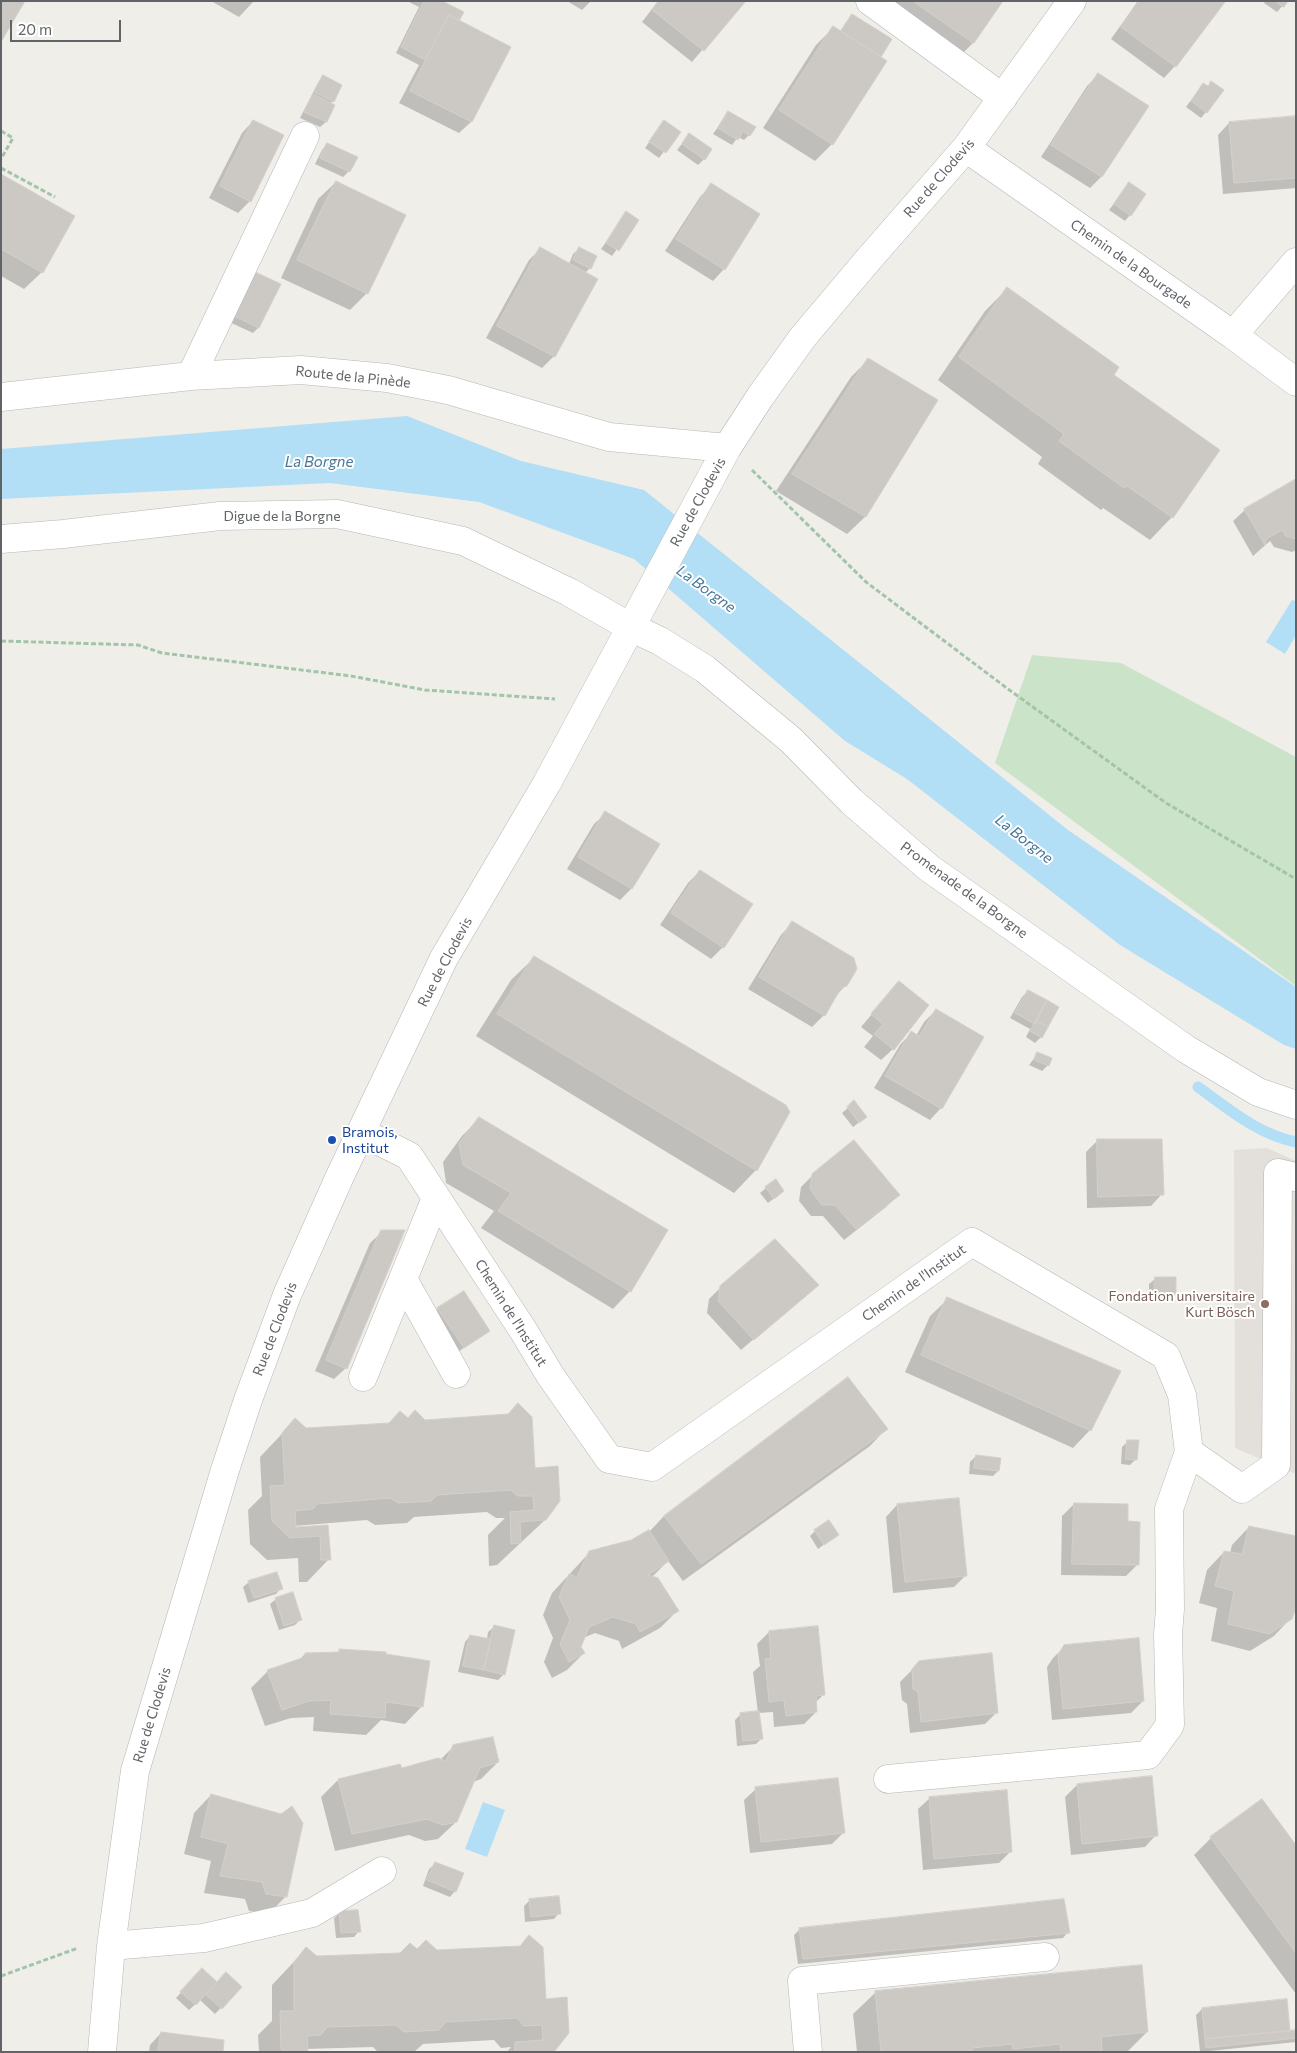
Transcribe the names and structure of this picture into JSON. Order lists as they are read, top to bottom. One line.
{"streets":{"street":["Rue de Clodevis","Chemin de la Bourgade","Route de la Pinède","Digue de la Borgne","Promenade de la Borgne","Chemin de l'Institut"]},"crossings":[["Rue de Clodevis","Chemin de la Bourgade"],["Rue de Clodevis","Route de la Pinède"],["Rue de Clodevis","Digue de la Borgne"],["Rue de Clodevis","Promenade de la Borgne"],["Rue de Clodevis","Chemin de l'Institut"],["Digue de la Borgne","Promenade de la Borgne"]],"water":["La Borgne"],"places":["Bramois, Institut","Fondation universitaire Kurt Bösch"],"scale_bar":"20 m"}
